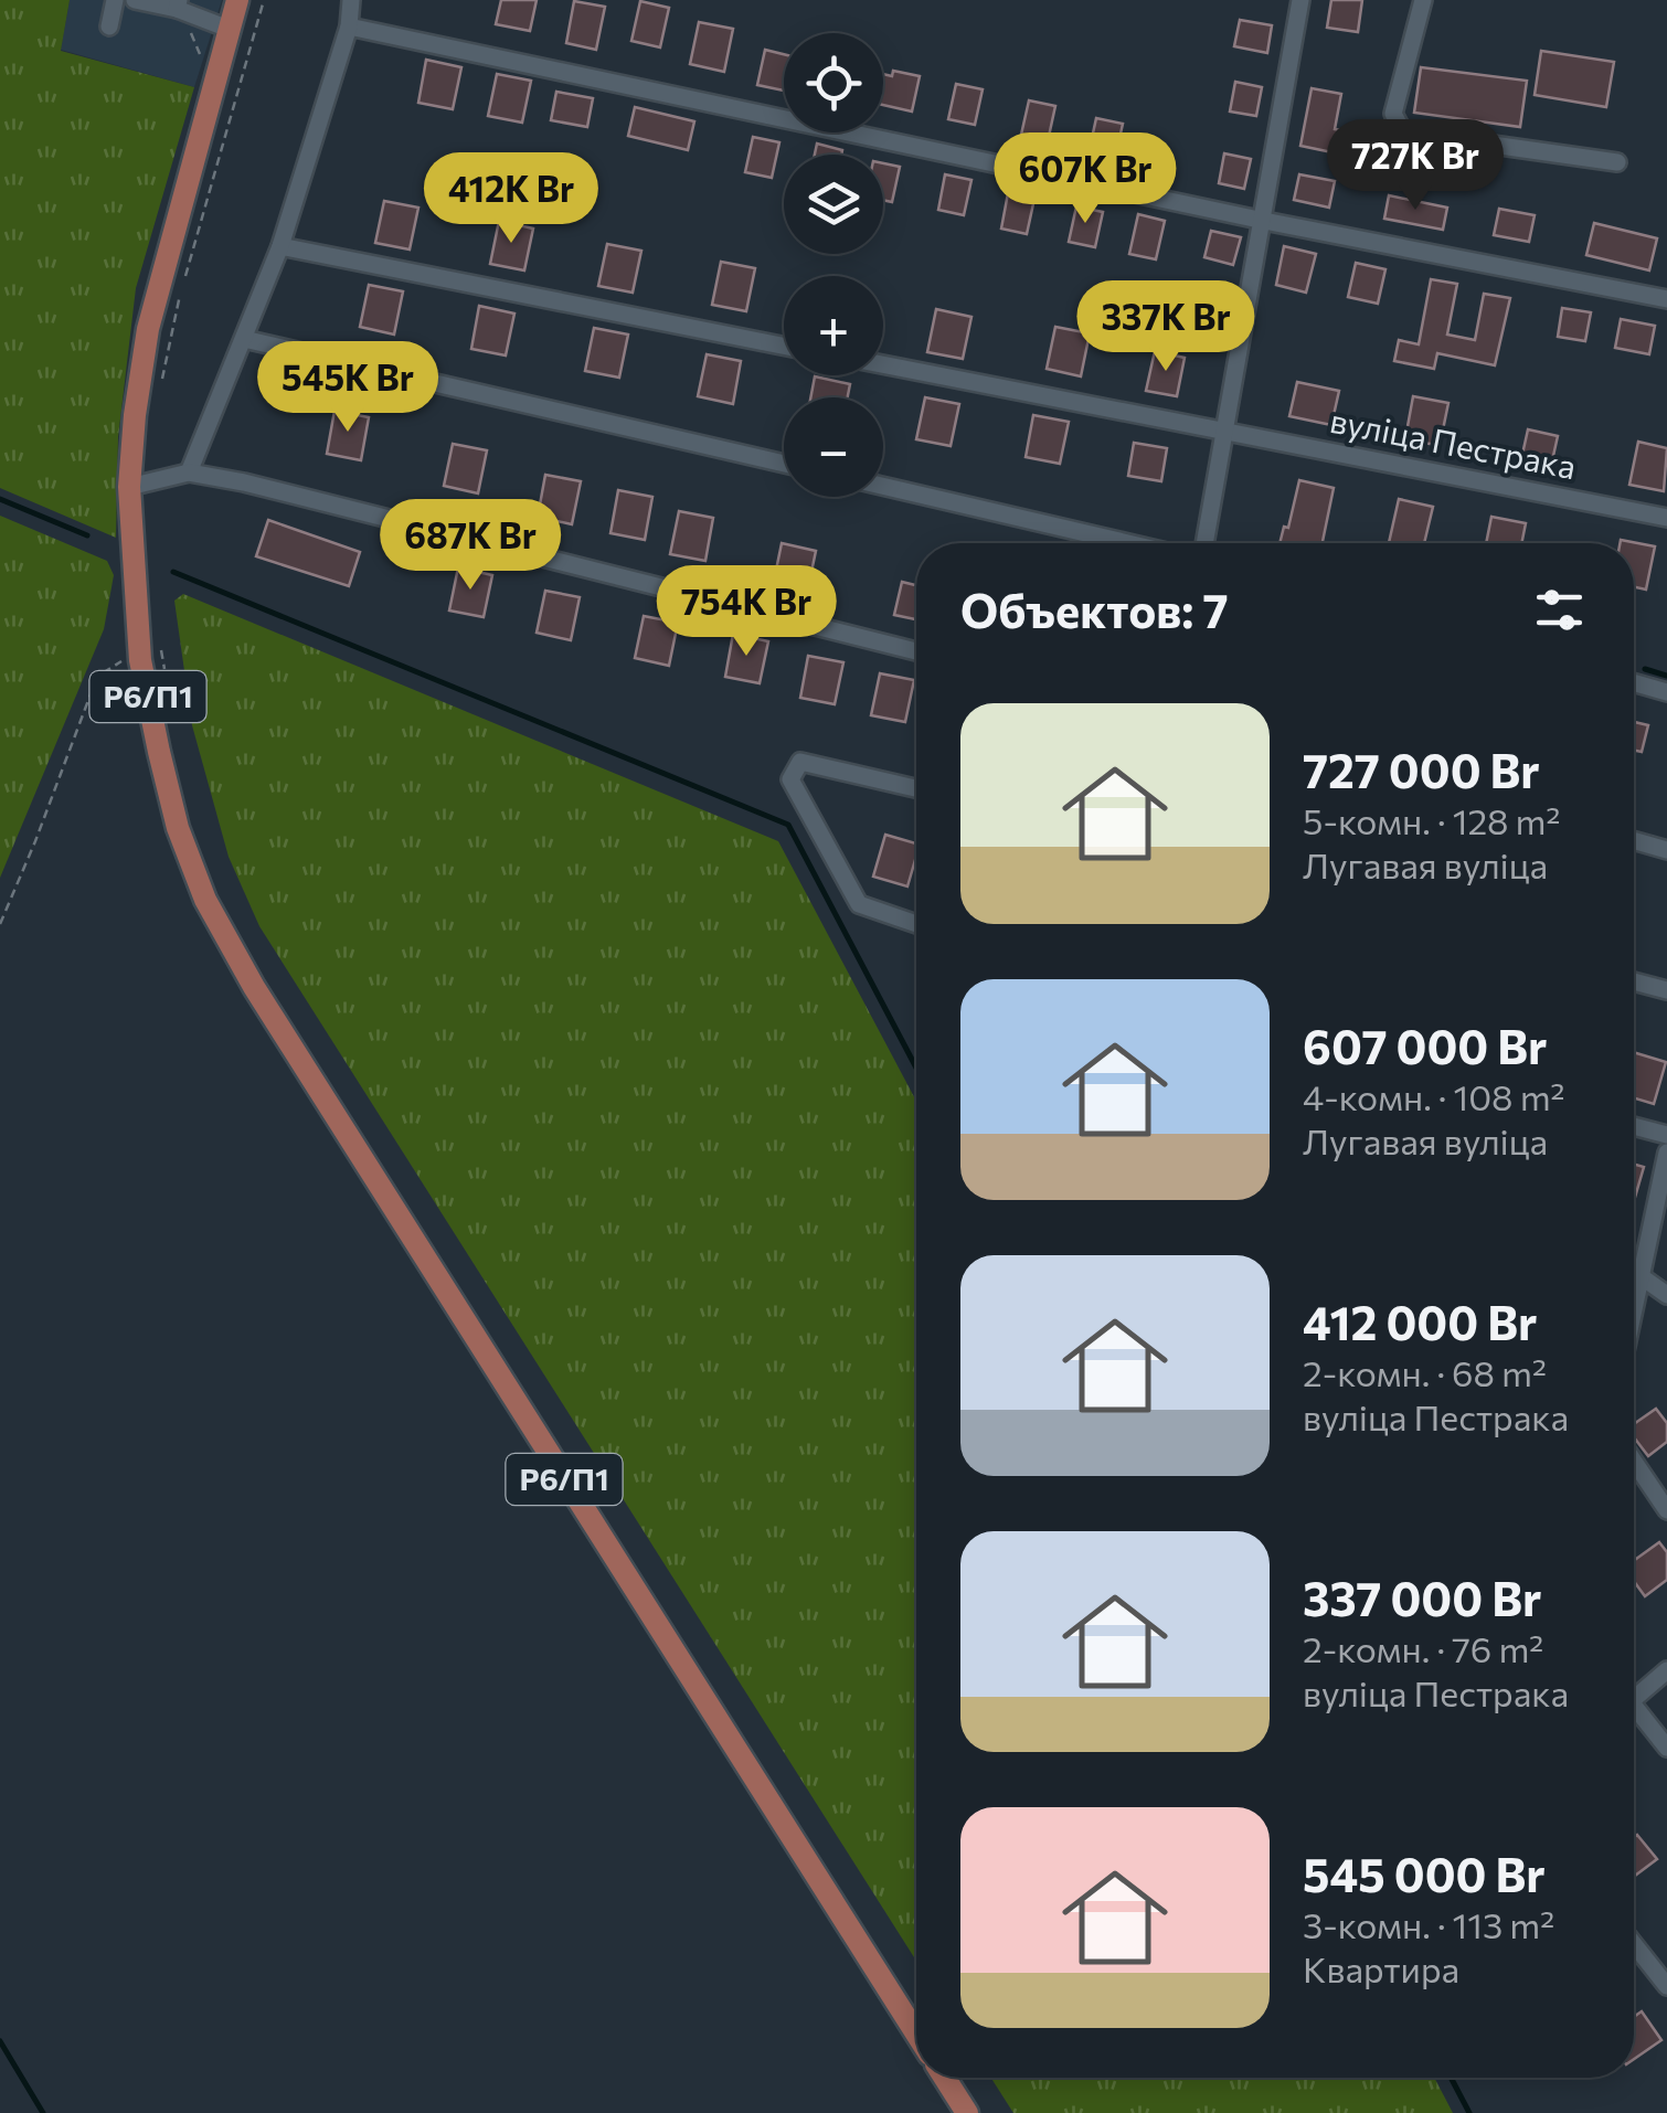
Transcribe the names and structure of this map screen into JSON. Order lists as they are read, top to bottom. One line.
{"streets":{"main road":["Р6/П1"],"street":["вуліца Пестрака"]},"page":{"map_buttons":["+","−"],"price":["727K Br","607K Br","412K Br","337K Br","545K Br","687K Br","754K Br"],"heading":"Объектов: 7","list":[{"name":"727 000 Br","note":"5-комн. · 128 m² · Лугавая вуліца"},{"name":"607 000 Br","note":"4-комн. · 108 m² · Лугавая вуліца"},{"name":"412 000 Br","note":"2-комн. · 68 m² · вуліца Пестрака"},{"name":"337 000 Br","note":"2-комн. · 76 m² · вуліца Пестрака"},{"name":"545 000 Br","note":"3-комн. · 113 m² · Квартира"}]}}
